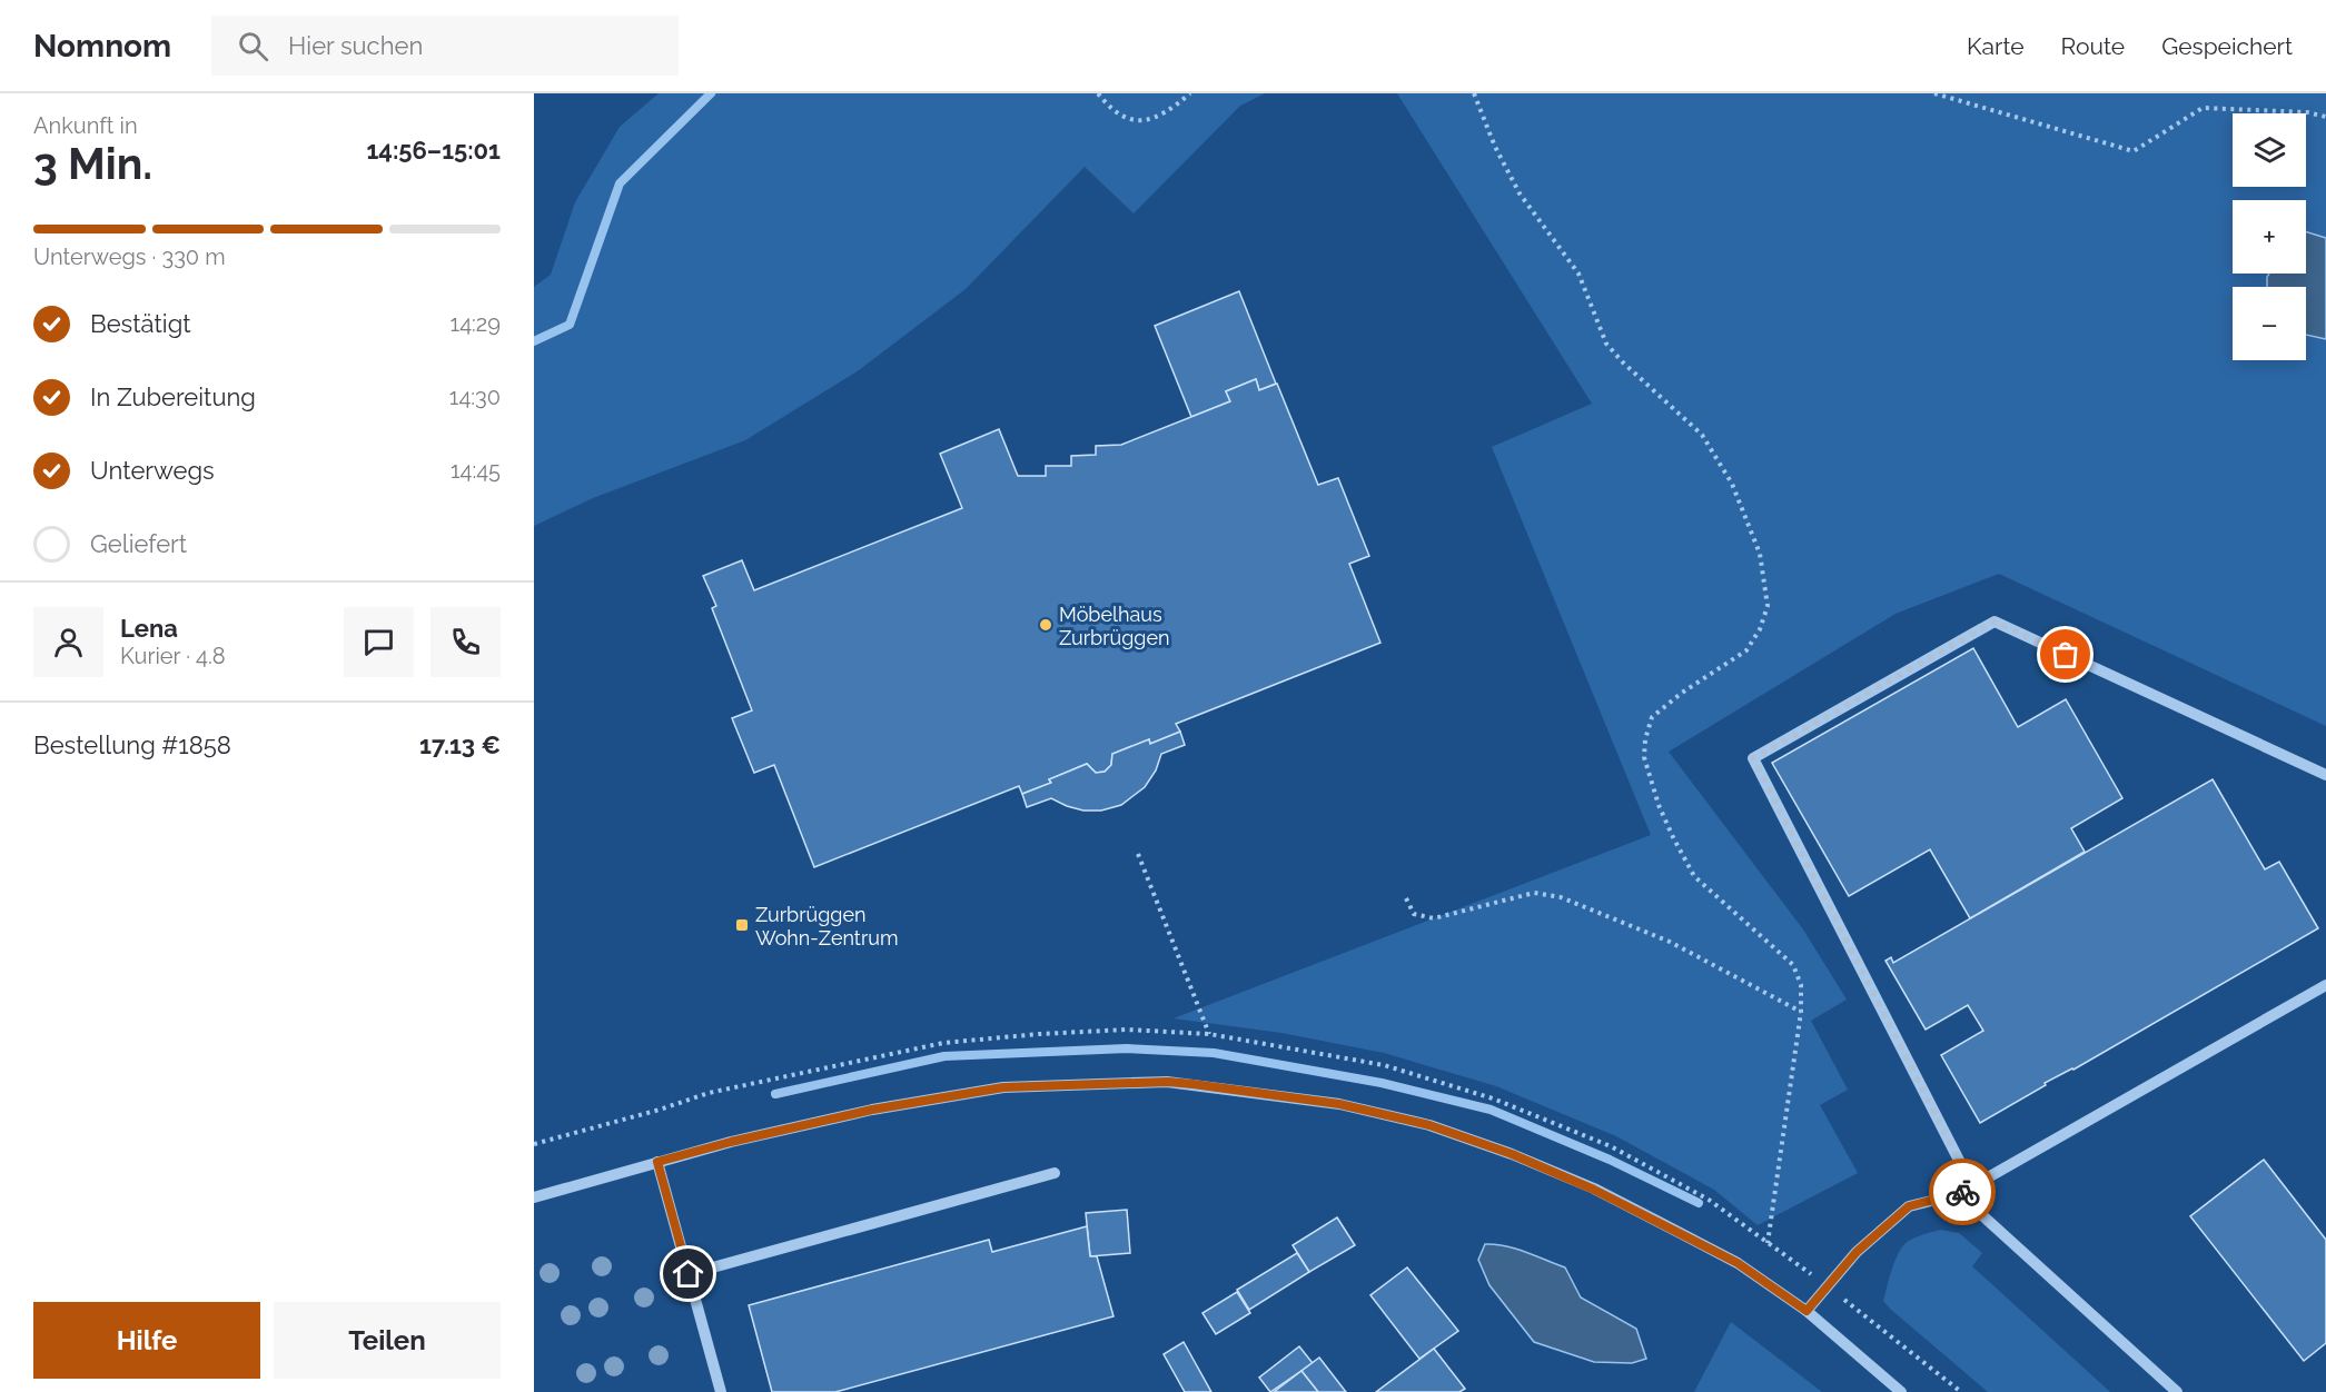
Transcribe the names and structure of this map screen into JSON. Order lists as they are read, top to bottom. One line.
{"places":{"other":["Möbelhaus Zurbrüggen"],"transit":["Zurbrüggen Wohn-Zentrum"]},"page":{"header":"Nomnom","search":"Hier suchen","nav":["Karte","Route","Gespeichert"],"heading":["3 Min.","Ankunft in","14:56–15:01"],"panel":["Lena","Kurier · 4.8","Bestellung #1858","17.13 €"],"map_buttons":["+","−"],"bar":"Unterwegs · 330 m","list":[["Bestätigt","14:29"],["In Zubereitung","14:30"],["Unterwegs","14:45"],"Geliefert"],"buttons":["Hilfe","Teilen"]}}
